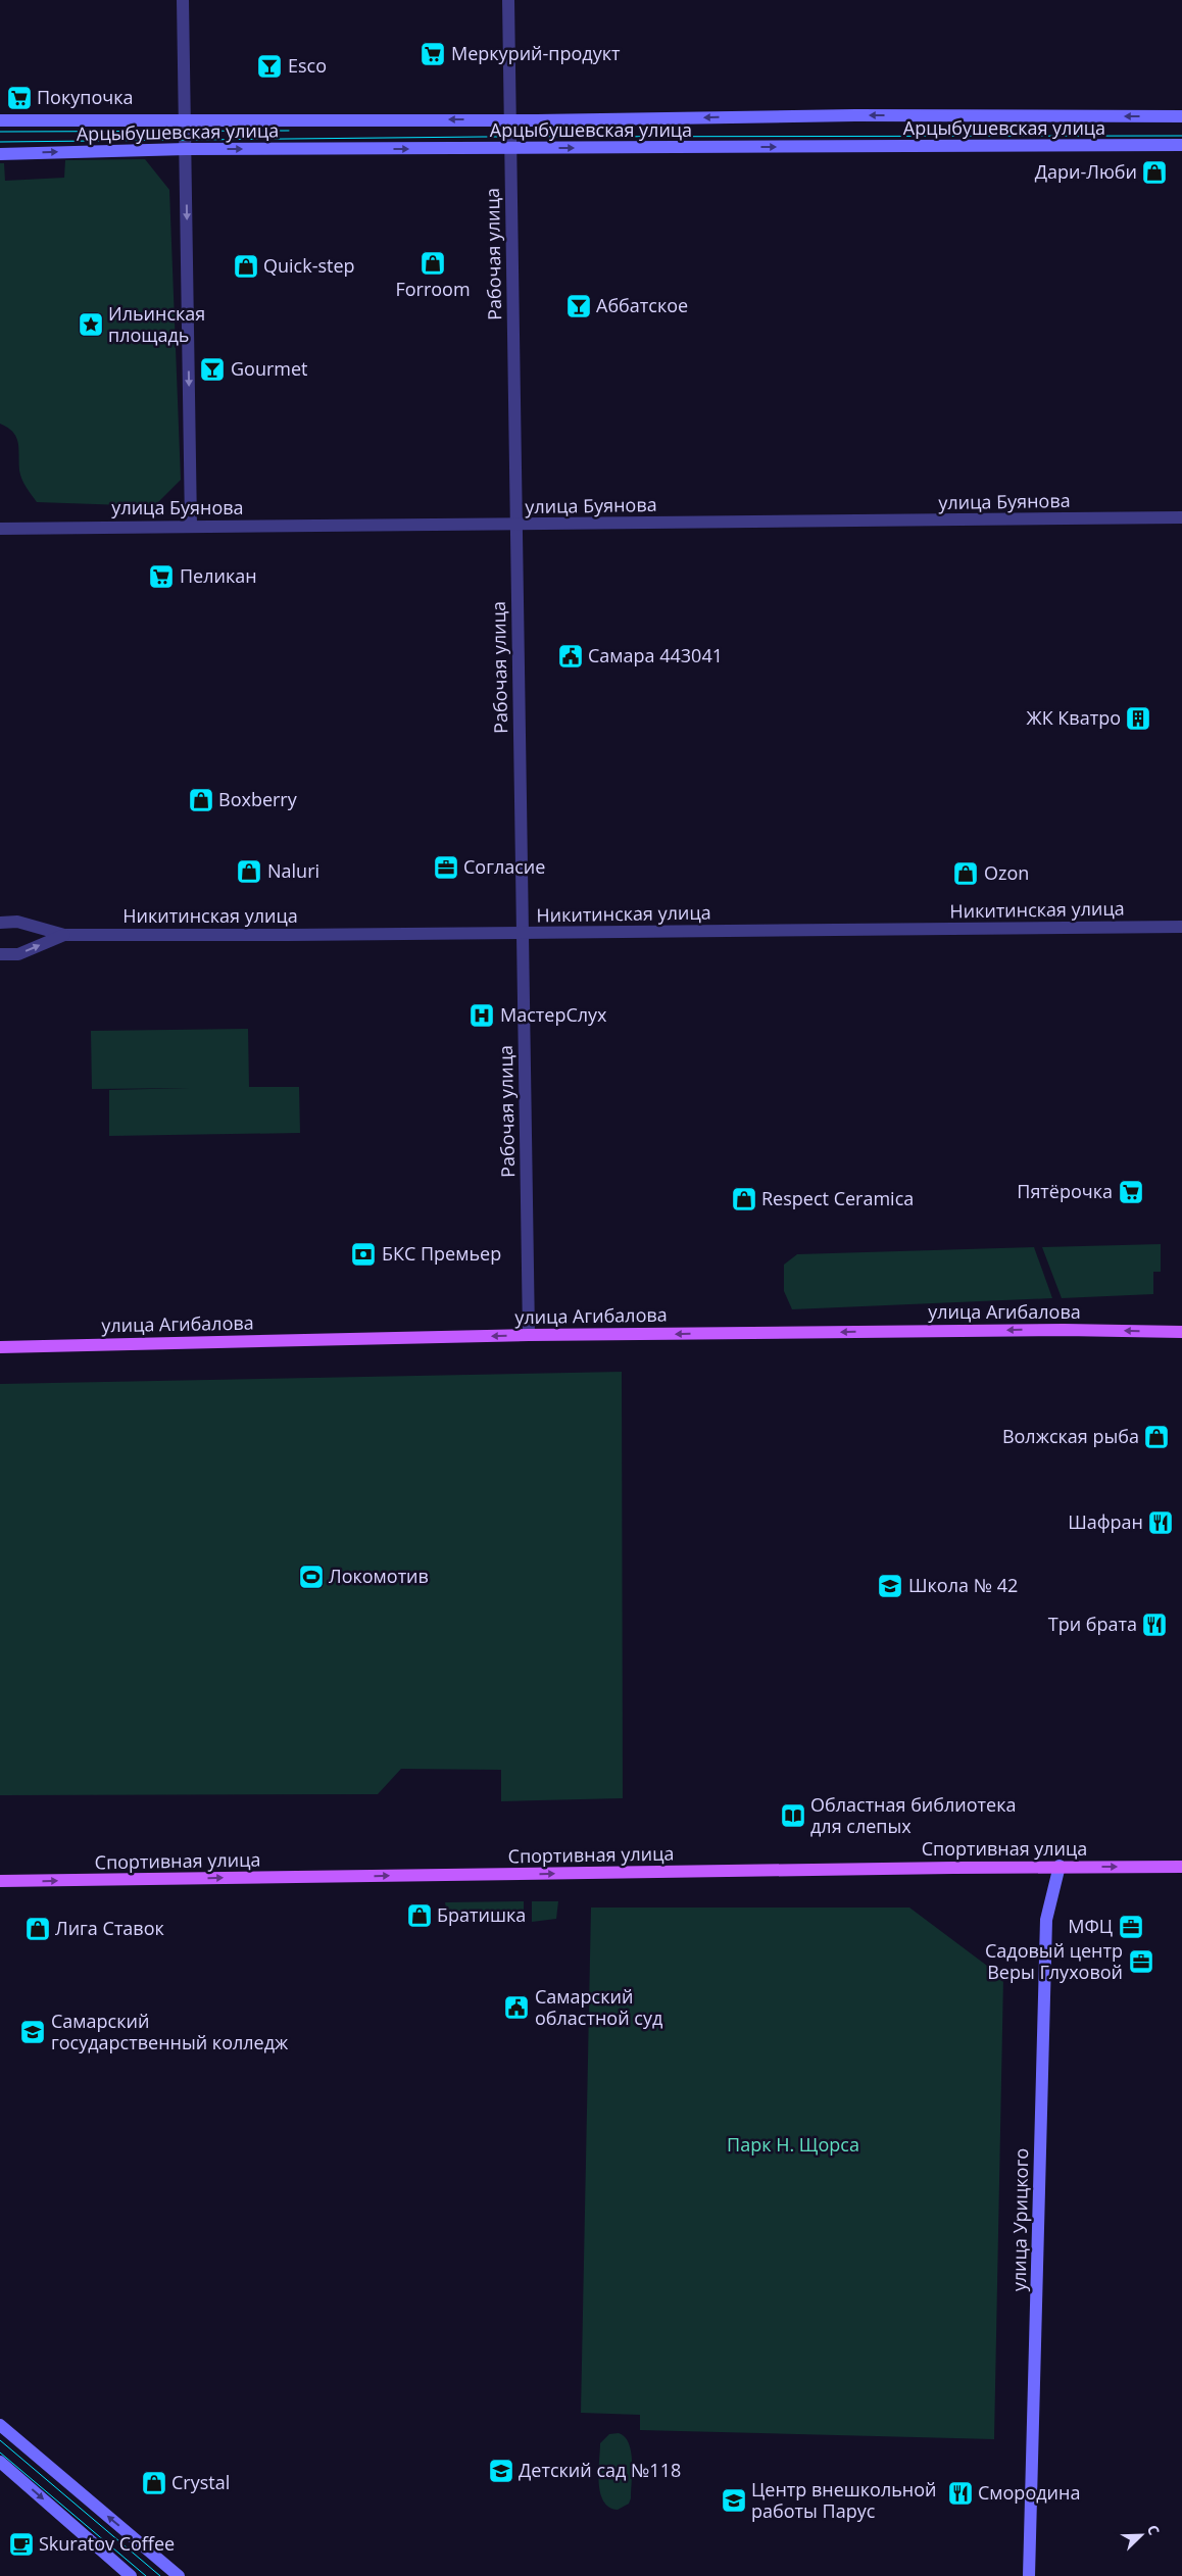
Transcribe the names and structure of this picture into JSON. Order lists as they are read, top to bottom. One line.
{"streets":{"main road":["Арцыбушевская улица","улица Агибалова","Спортивная улица","улица Урицкого"],"street":["Рабочая улица","улица Буянова","Никитинская улица"]},"crossings":[["Арцыбушевская улица","Рабочая улица"],["Рабочая улица","улица Буянова"],["Рабочая улица","Никитинская улица"],["Рабочая улица","улица Агибалова"],["Спортивная улица","улица Урицкого"]],"one_way":["улица Агибалова","Спортивная улица"],"parks":["Парк Н. Щорса"],"places":{"supermarket":["Меркурий-продукт","Покупочка","Пеликан","Пятёрочка"],"bar":["Esco","Аббатское","Gourmet"],"shop":["Дари-Люби","Forroom","Quick-step","Boxberry","Naluri","Ozon","Respect Ceramica","Волжская рыба","Братишка","Лига Ставок","Crystal"],"place":["Ильинская площадь"],"public building":["Самара 443041","Самарский областной суд"],"building":["ЖК Кватро"],"office":["Согласие","МФЦ","Садовый центр Веры Глуховой"],"hospital":["МастерСлух"],"bank":["БКС Премьер"],"restaurant":["Шафран","Три брата","Смородина"],"sports":["Локомотив"],"school or university":["Школа № 42","Самарский государственный колледж","Детский сад №118","Центр внешкольной работы Парус"],"library":["Областная библиотека для слепых"],"cafe":["Skuratov Coffee"]},"north":"top right"}
